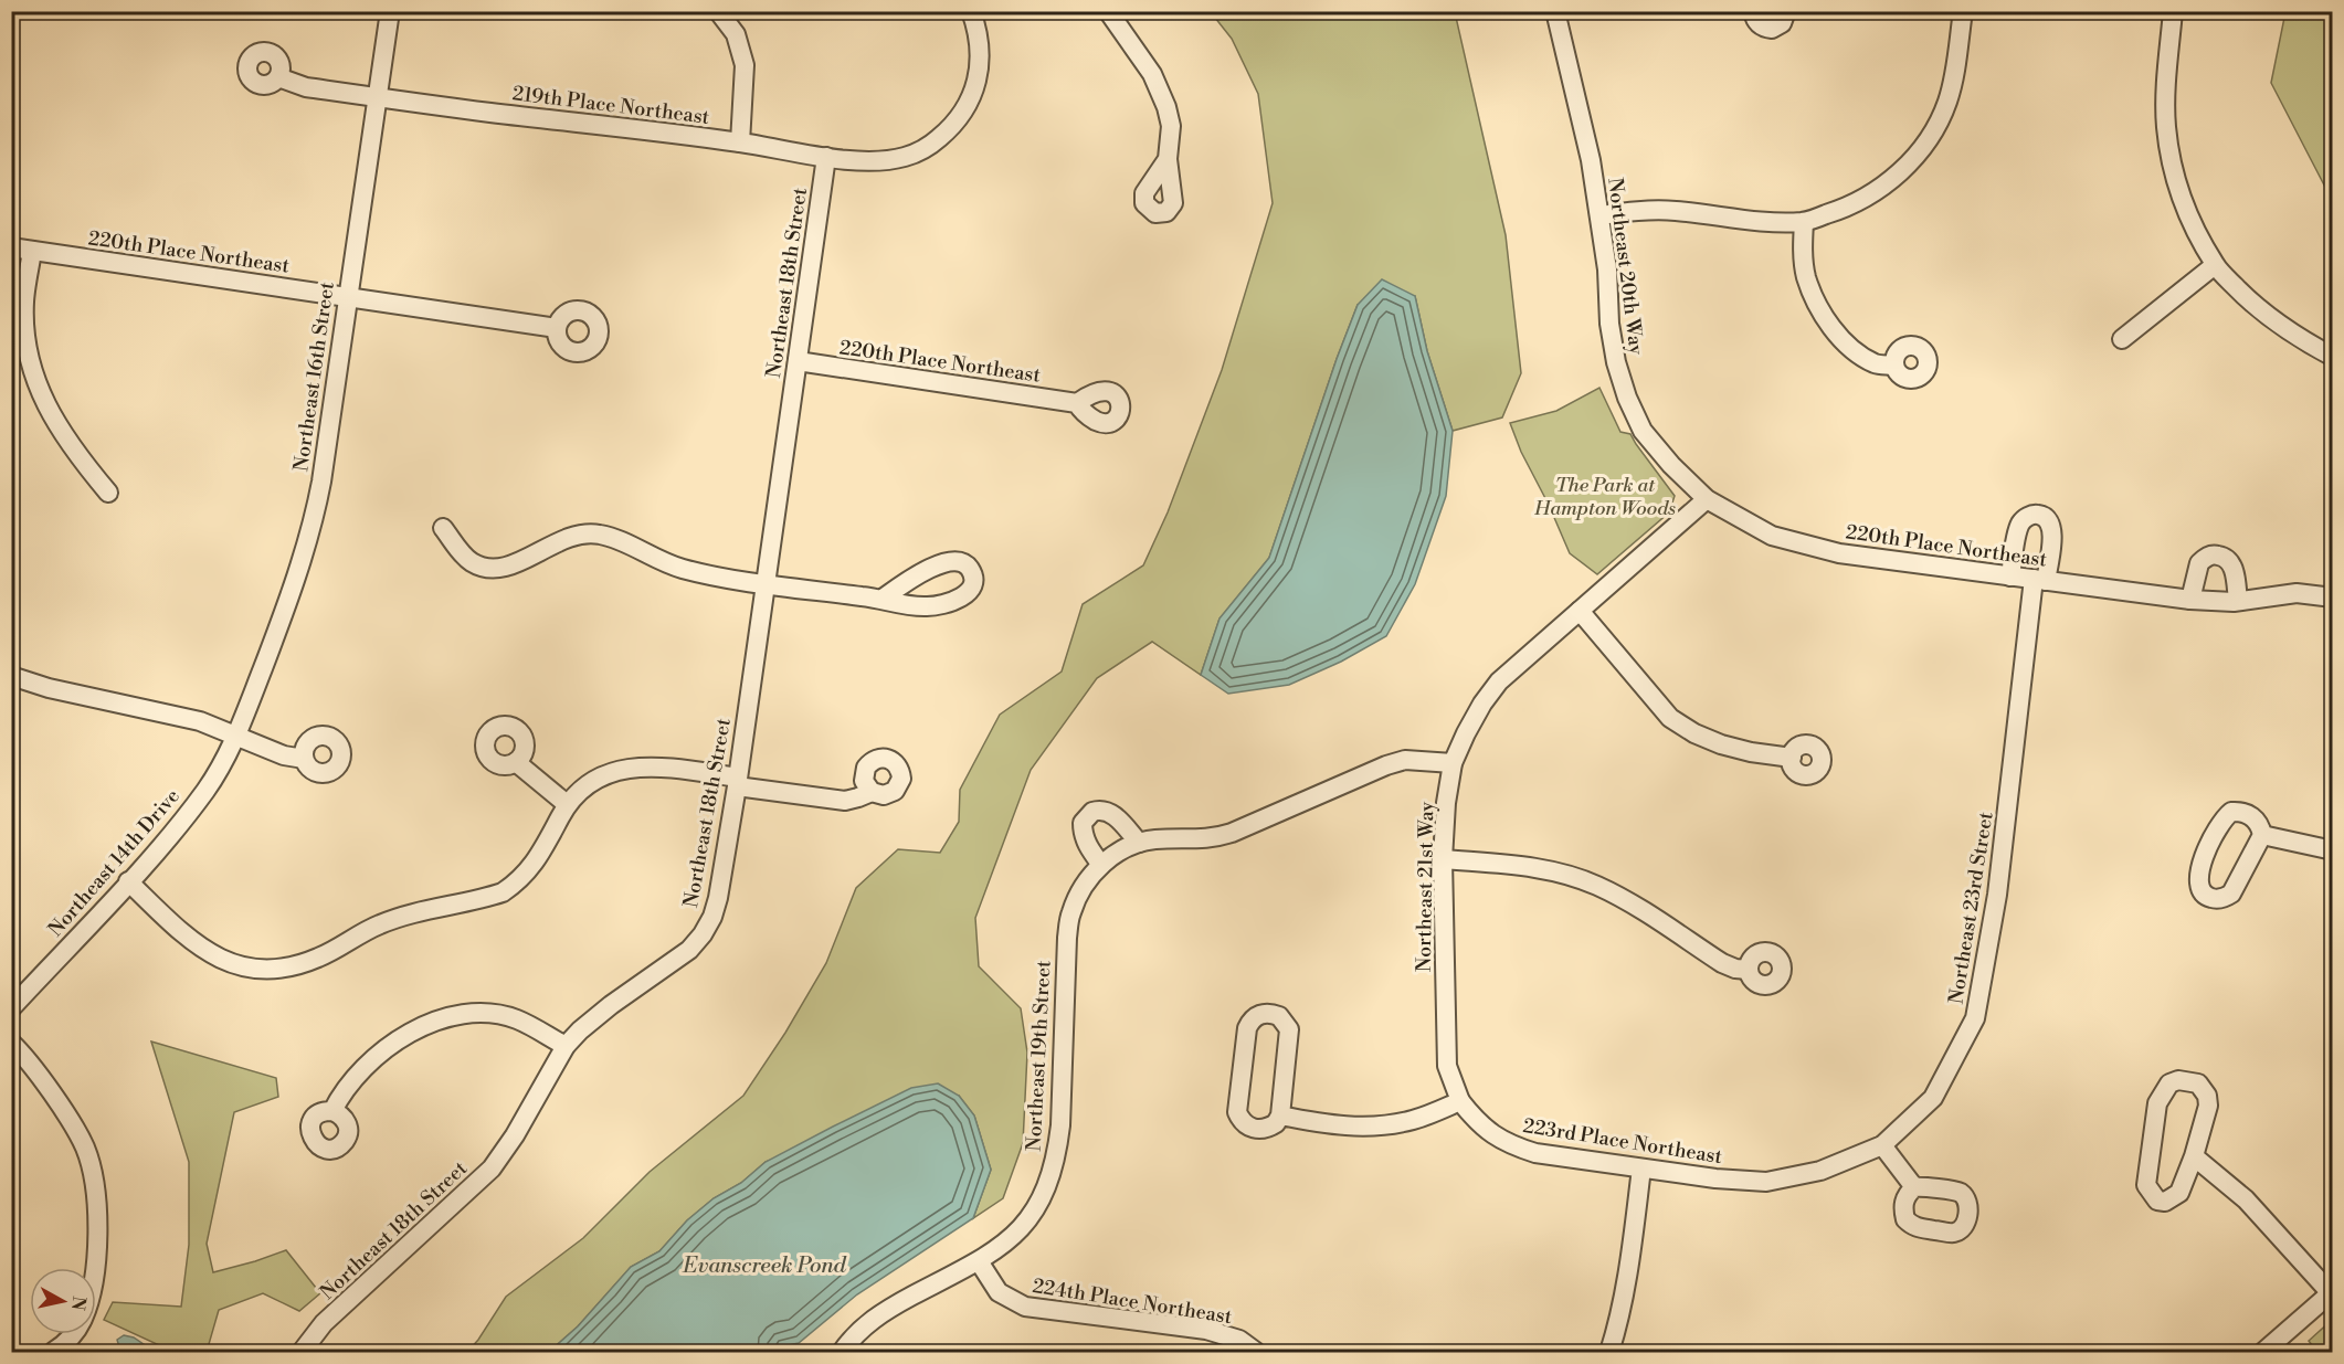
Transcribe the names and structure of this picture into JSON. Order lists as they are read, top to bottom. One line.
{"streets":{"street":["219th Place Northeast","220th Place Northeast","Northeast 20th Way","Northeast 18th Street","Northeast 16th Street","Northeast 14th Drive","Northeast 21st Way","Northeast 23rd Street","Northeast 19th Street","223rd Place Northeast","224th Place Northeast"]},"crossings":[["219th Place Northeast","Northeast 18th Street"],["219th Place Northeast","Northeast 16th Street"],["220th Place Northeast","Northeast 20th Way"],["220th Place Northeast","Northeast 18th Street"],["220th Place Northeast","Northeast 16th Street"],["220th Place Northeast","Northeast 21st Way"],["220th Place Northeast","Northeast 23rd Street"],["Northeast 20th Way","Northeast 21st Way"],["Northeast 16th Street","Northeast 14th Drive"],["Northeast 21st Way","223rd Place Northeast"],["Northeast 23rd Street","223rd Place Northeast"],["Northeast 19th Street","224th Place Northeast"]],"water":["Evanscreek Pond"],"parks":["The Park at Hampton Woods"],"north":"right"}
